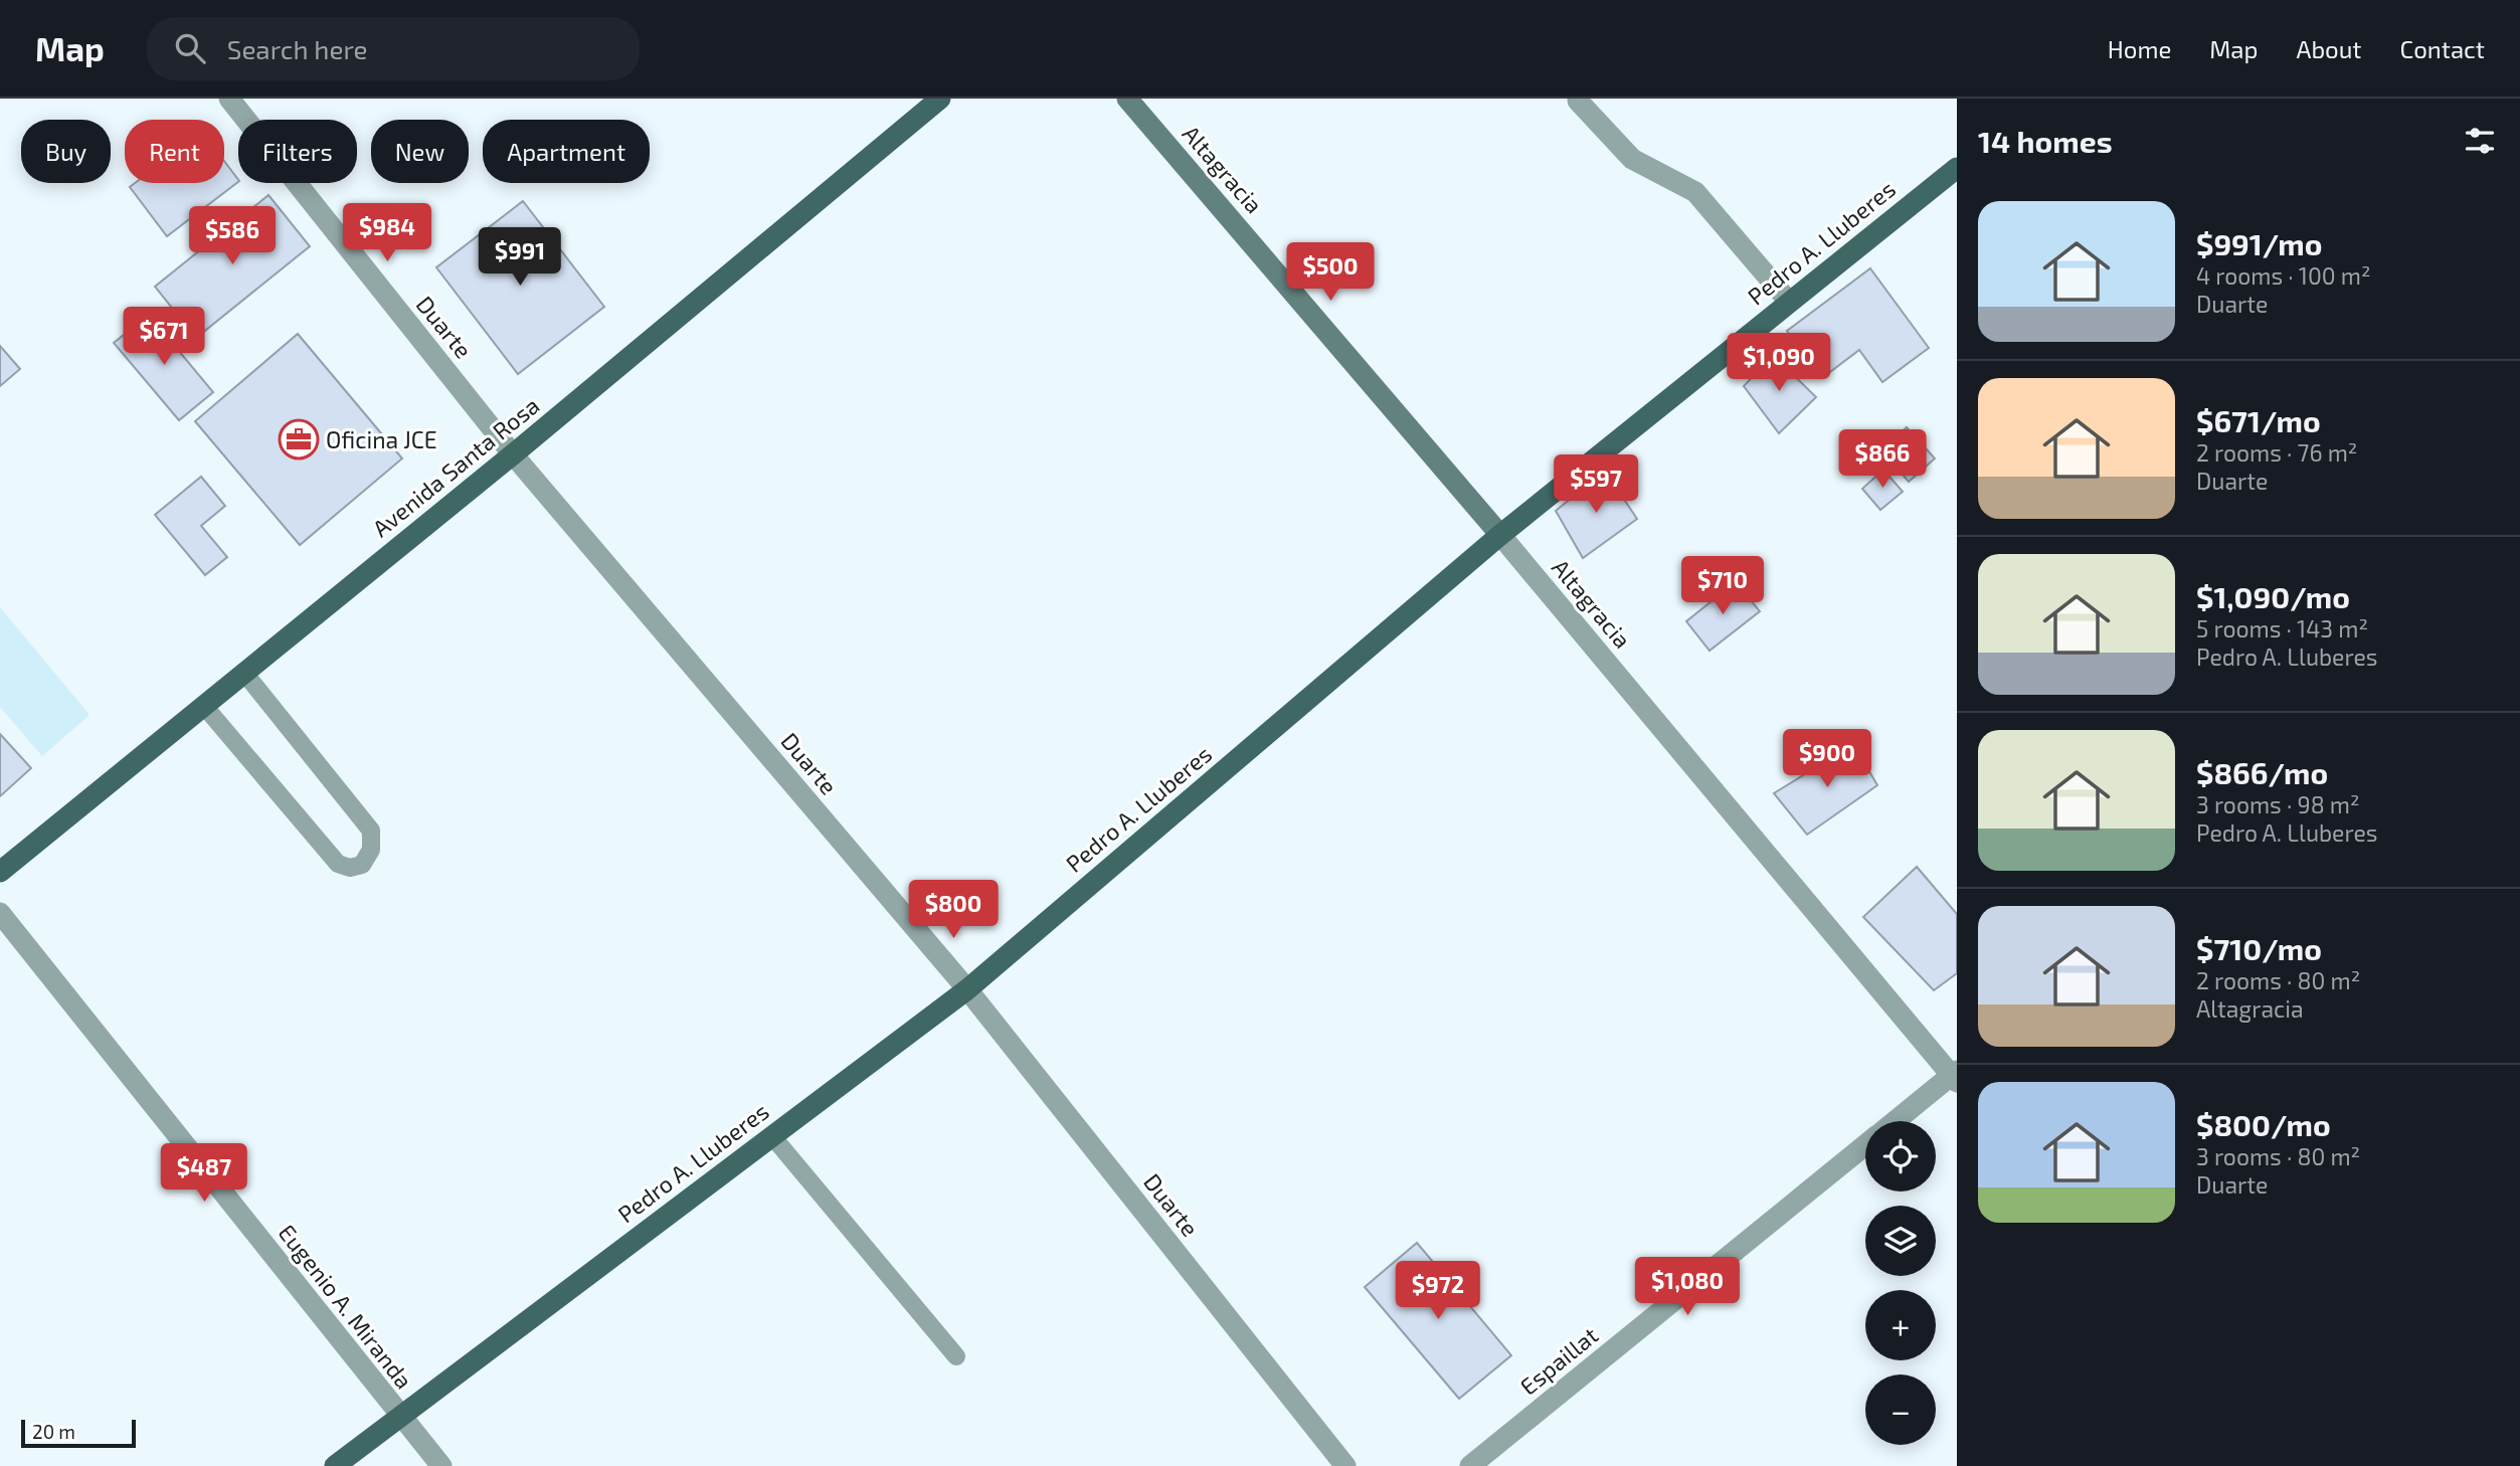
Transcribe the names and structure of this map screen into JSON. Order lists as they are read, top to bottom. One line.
{"streets":{"main road":["Pedro A. Lluberes","Avenida Santa Rosa"],"street":["Altagracia","Duarte","Eugenio A. Miranda","Espaillat"]},"crossings":[["Altagracia","Pedro A. Lluberes"],["Altagracia","Espaillat"],["Pedro A. Lluberes","Duarte"],["Pedro A. Lluberes","Eugenio A. Miranda"],["Duarte","Avenida Santa Rosa"]],"places":{"office":["Oficina JCE"]},"scale_bar":"20 m","page":{"header":"Map","search":"Search here","nav":["Home","Map","About","Contact"],"heading":"14 homes","chip":["Buy","Rent","Filters","New","Apartment"],"list":[{"name":"$991/mo","note":"4 rooms · 100 m² · Duarte"},{"name":"$671/mo","note":"2 rooms · 76 m² · Duarte"},{"name":"$1,090/mo","note":"5 rooms · 143 m² · Pedro A. Lluberes"},{"name":"$866/mo","note":"3 rooms · 98 m² · Pedro A. Lluberes"},{"name":"$710/mo","note":"2 rooms · 80 m² · Altagracia"},{"name":"$800/mo","note":"3 rooms · 80 m² · Duarte"}],"price":["$984","$586","$991","$500","$671","$1,090","$866","$597","$710","$900","$800","$487","$1,080","$972"],"map_buttons":["+","−"],"scale":"20 m"}}
